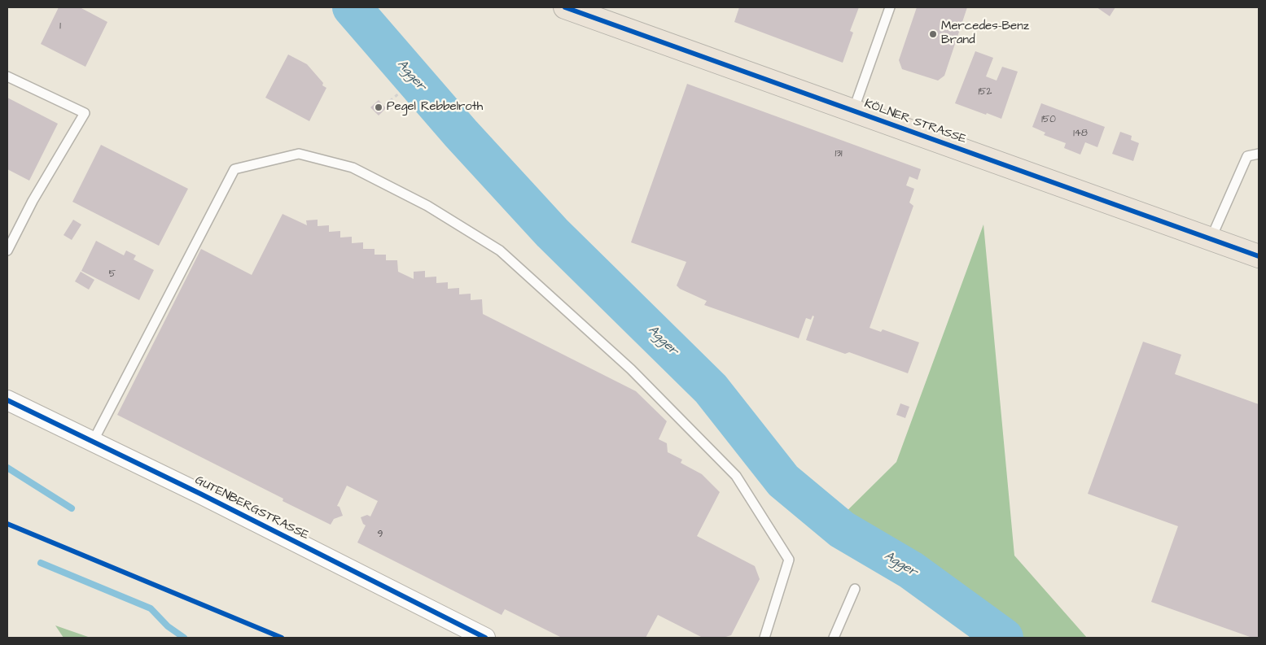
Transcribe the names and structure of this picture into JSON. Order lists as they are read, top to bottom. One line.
{"streets":{"main road":["KÖLNER STRASSE"],"street":["GUTENBERGSTRASSE"]},"water":["Agger"],"places":["Mercedes-Benz Brand","Pegel Rebbelroth"],"house_numbers":["1","152","150","148","131","5","9"]}
